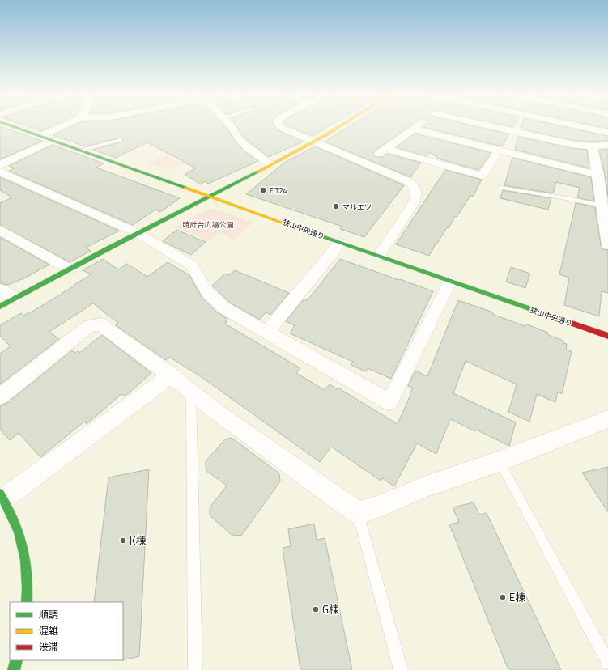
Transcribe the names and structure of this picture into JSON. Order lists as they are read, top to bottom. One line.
{"streets":{"street":["狭山中央通り"]},"parks":["時計台広場公園"],"places":["FiT24","マルエツ","K棟","E棟","G棟"],"legend":["順調","混雑","渋滞"]}
